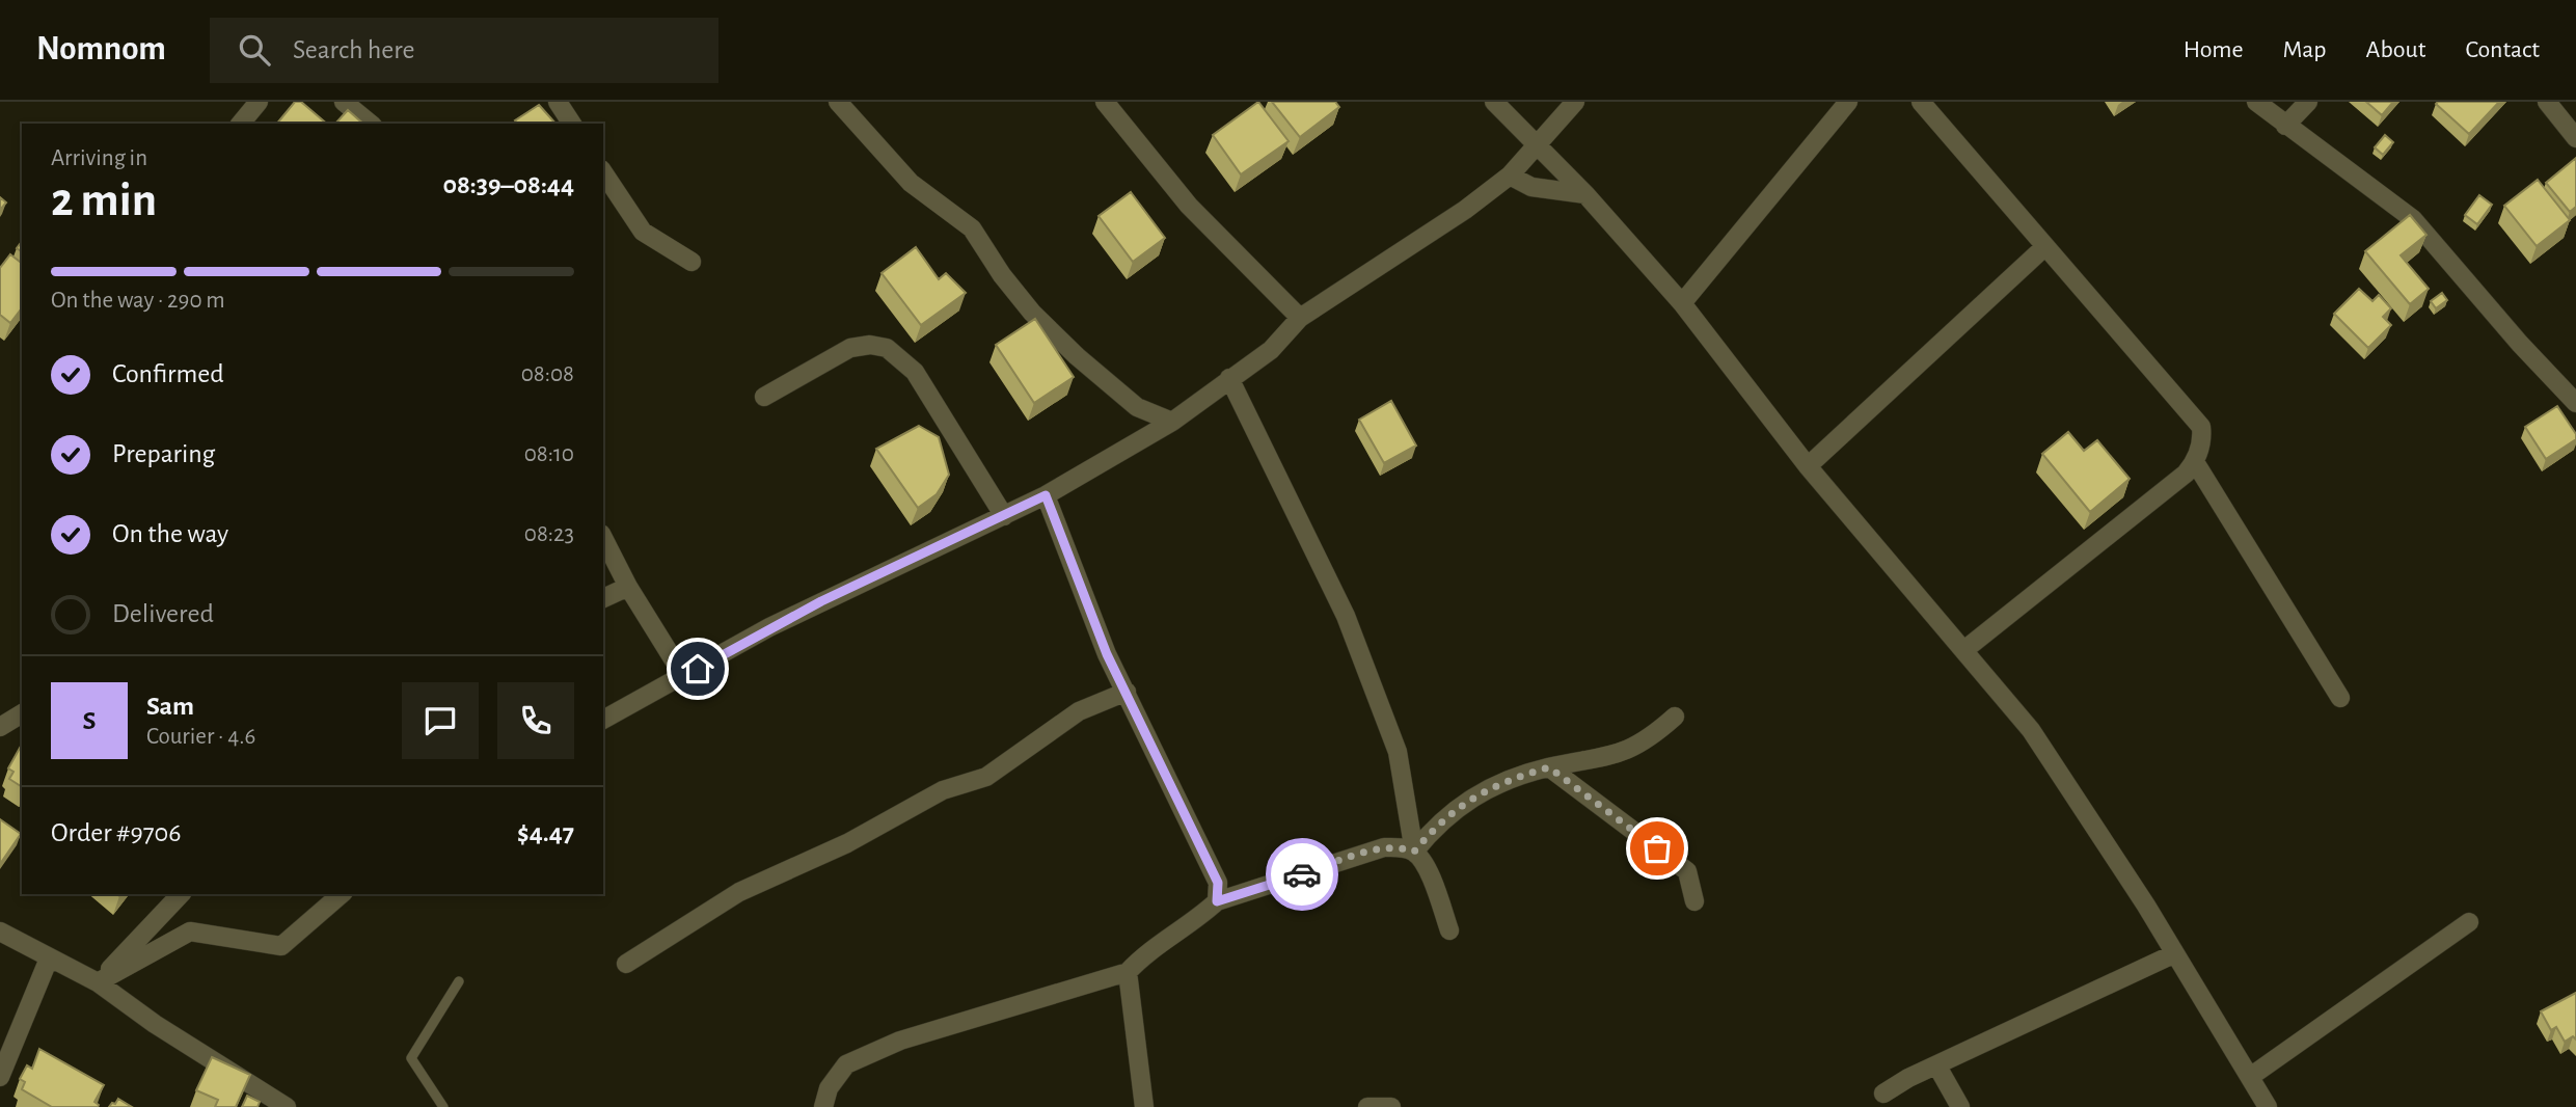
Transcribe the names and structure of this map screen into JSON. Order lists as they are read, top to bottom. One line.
{"page":{"header":"Nomnom","search":"Search here","nav":["Home","Map","About","Contact"],"heading":["2 min","Arriving in","08:39–08:44"],"panel":["Sam","Courier · 4.6","Order #9706","$4.47"],"bar":"On the way · 290 m","list":[["Confirmed","08:08"],["Preparing","08:10"],["On the way","08:23"],"Delivered"],"round":"S"}}
